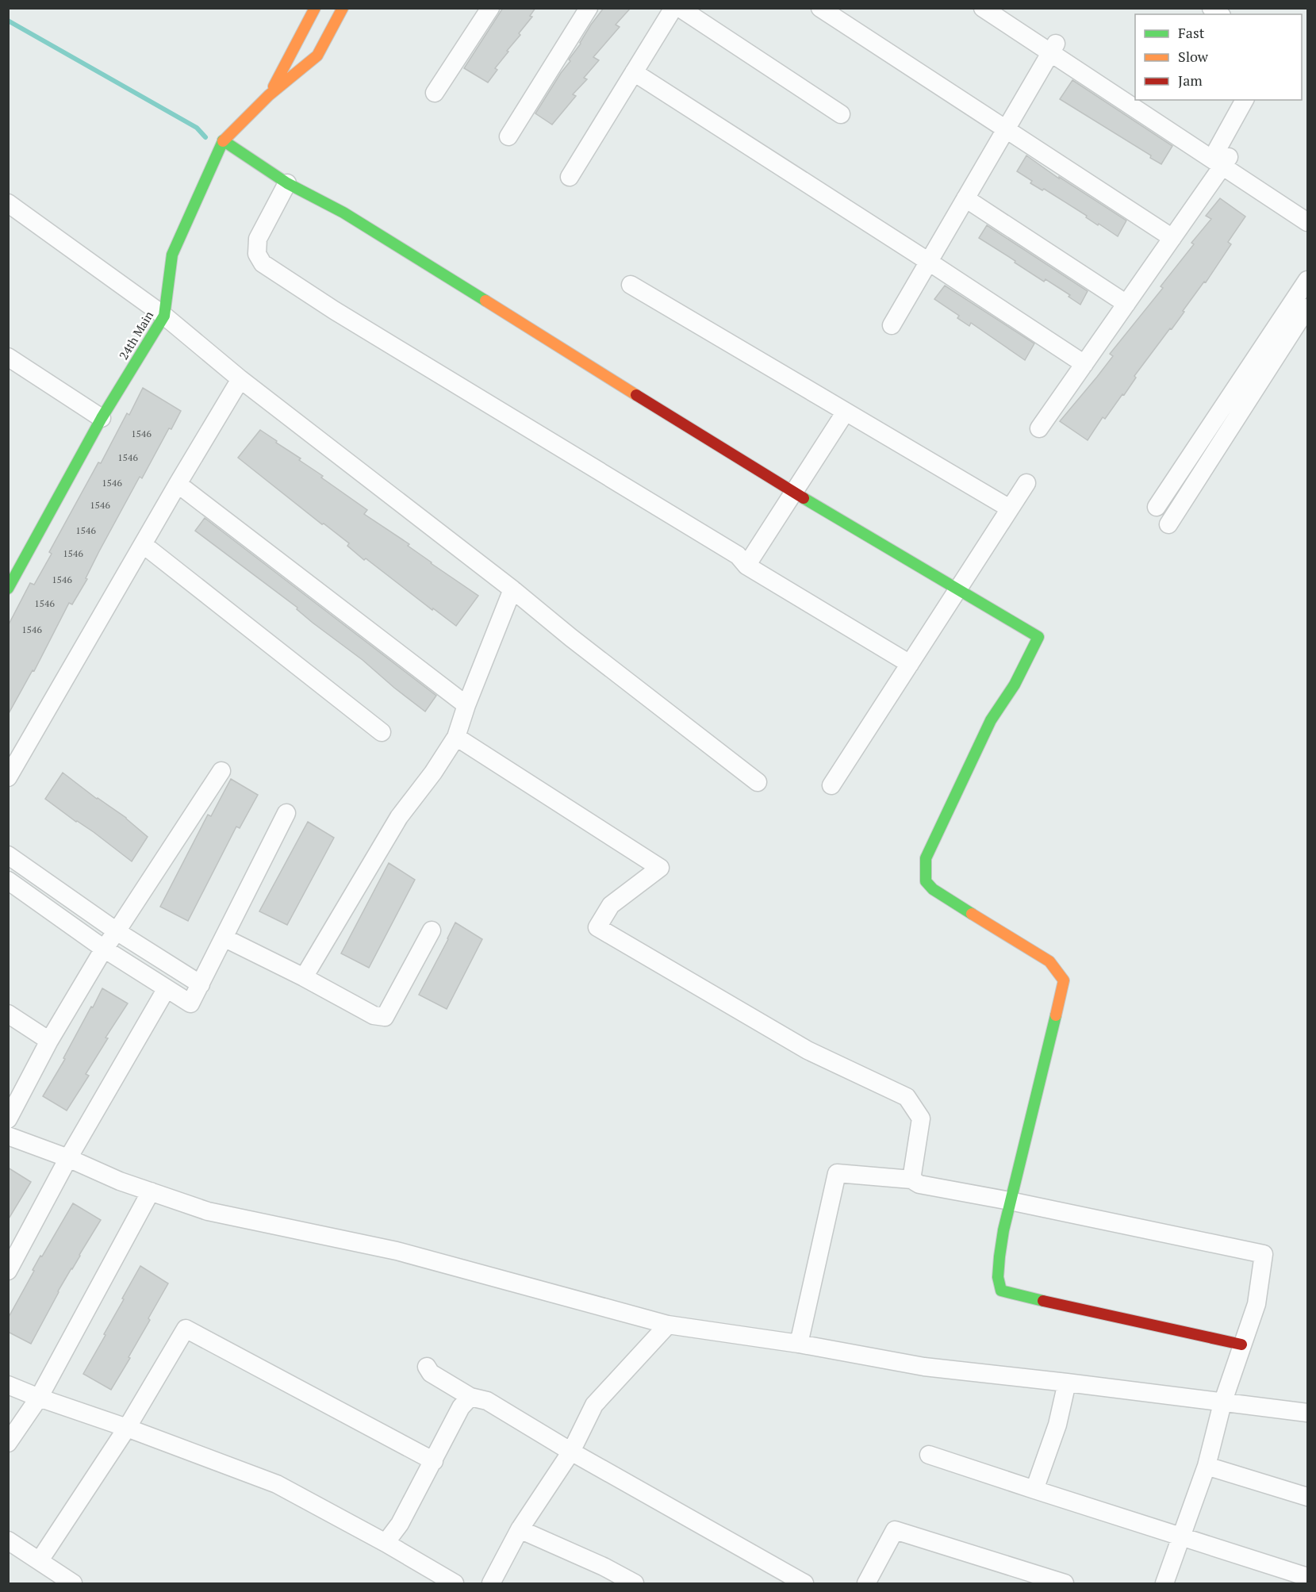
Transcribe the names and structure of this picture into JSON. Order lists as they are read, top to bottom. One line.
{"streets":{"street":["24th Main"]},"house_numbers":["1546","1546","1546","1546","1546","1546","1546","1546","1546"],"legend":["Fast","Slow","Jam"]}
